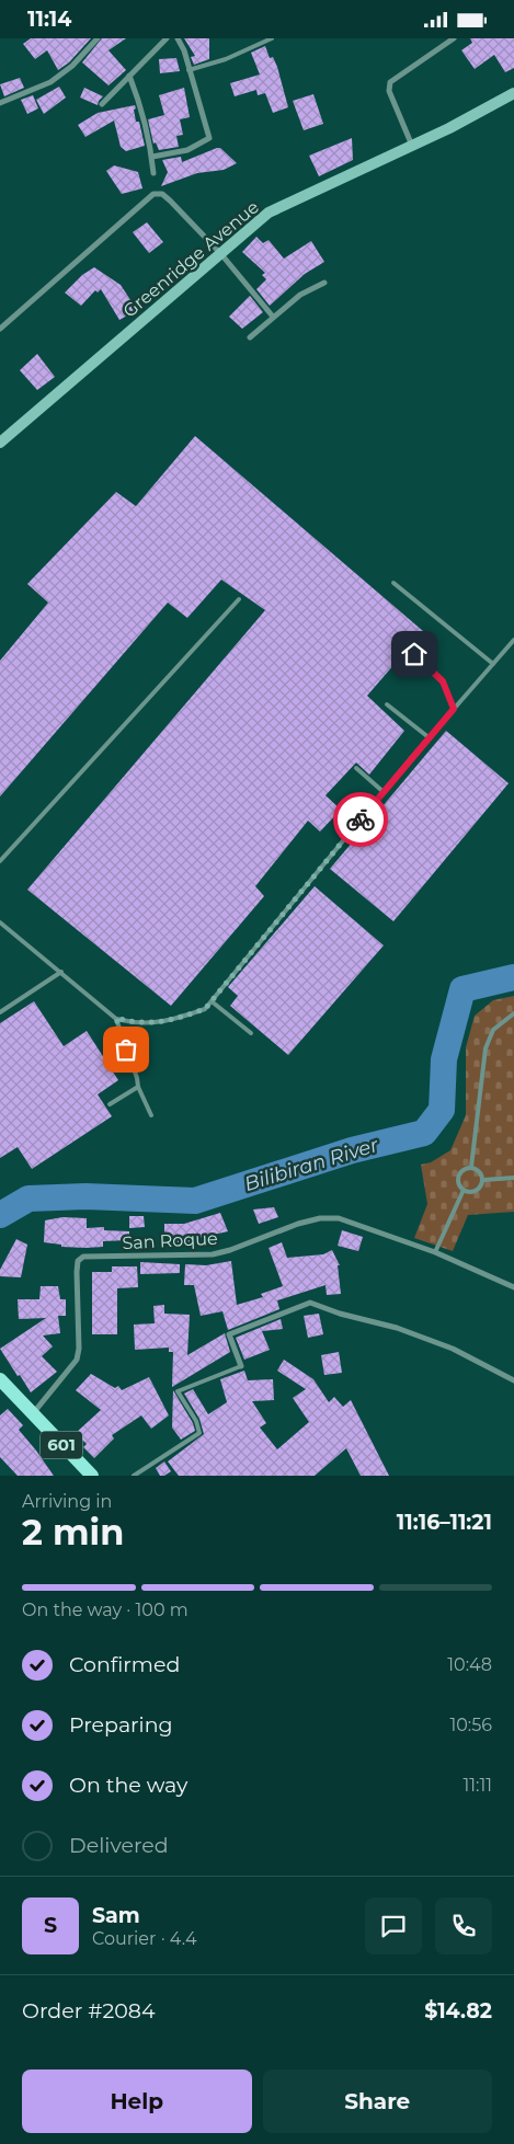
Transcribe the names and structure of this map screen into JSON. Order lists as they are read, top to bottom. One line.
{"streets":{"main road":["601"],"street":["Greenridge Avenue","San Roque"]},"crossings":[["San Roque","601"]],"water":["Bilibiran River"],"page":{"status":"11:14","heading":["2 min","Arriving in","11:16–11:21"],"panel":["Sam","Courier · 4.4","Order #2084","$14.82"],"bar":"On the way · 100 m","list":[["Confirmed","10:48"],["Preparing","10:56"],["On the way","11:11"],"Delivered"],"round":"S","buttons":["Help","Share"]}}
